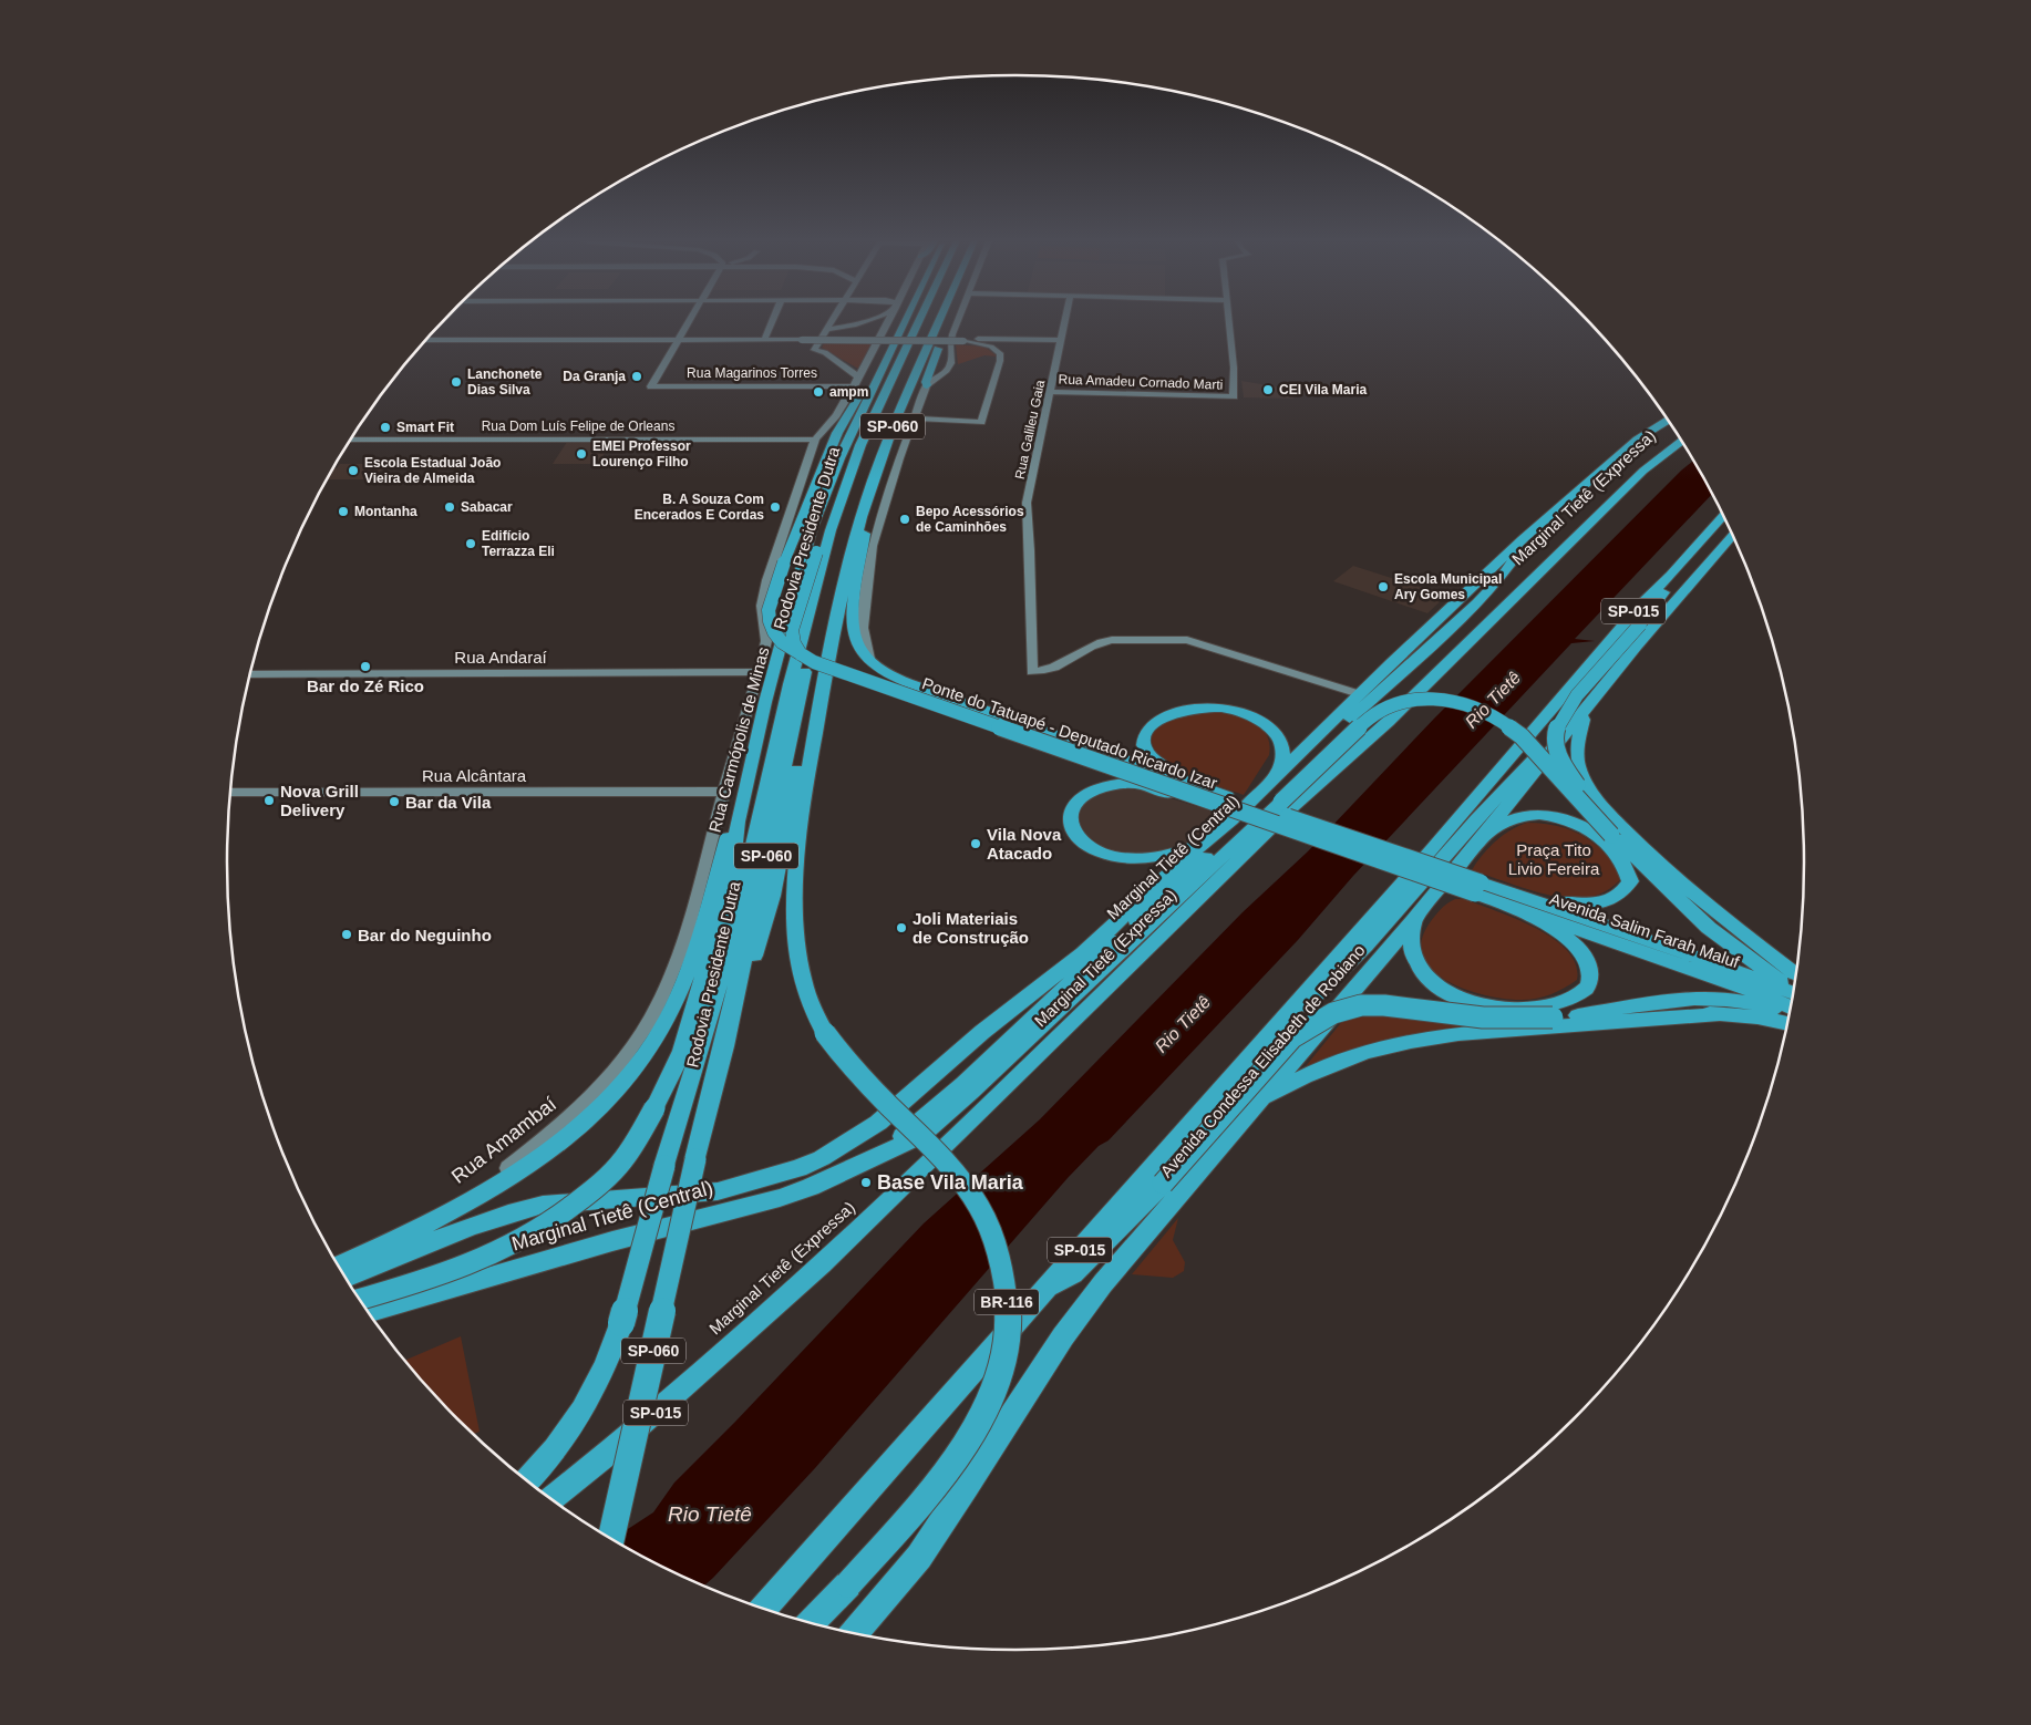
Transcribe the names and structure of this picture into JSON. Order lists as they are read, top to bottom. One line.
{"streets":{"highway":["SP-060","Marginal Tietê (Expressa)","Rodovia Presidente Dutra","SP-015","Ponte do Tatuapé - Deputado Ricardo Izar","Marginal Tietê (Central)","Avenida Salim Farah Maluf","Avenida Condessa Elisabeth de Robiano","BR-116"],"main road":["Rua Magarinos Torres","Rua Amadeu Cornado Marti","Rua Dom Luís Felipe de Orleans","Rua Galileu Gaia","Rua Andaraí","Rua Carmópolis de Minas","Rua Alcântara","Rua Amambaí"]},"crossings":[["Rua Magarinos Torres","Rua Carmópolis de Minas"],["Rua Amadeu Cornado Marti","Rua Galileu Gaia"],["Rua Dom Luís Felipe de Orleans","Rua Carmópolis de Minas"],["SP-060","BR-116"],["Rua Andaraí","Rua Carmópolis de Minas"],["Ponte do Tatuapé - Deputado Ricardo Izar","Avenida Salim Farah Maluf"],["Rua Carmópolis de Minas","Rua Alcântara"],["Rua Carmópolis de Minas","Rua Amambaí"]],"water":["Rio Tietê"],"parks":["Praça Tito Livio Fereira"],"places":["Da Granja","Lanchonete Dias Silva","CEI Vila Maria","ampm","Smart Fit","EMEI Professor Lourenço Filho","Escola Estadual João Vieira de Almeida","Sabacar","B. A Souza Com Encerados E Cordas","Montanha","Bepo Acessórios de Caminhões","Edifício Terrazza Eli","Escola Municipal Ary Gomes","Bar do Zé Rico","Nova Grill Delivery","Bar da Vila","Vila Nova Atacado","Joli Materiais de Construção","Bar do Neguinho","Base Vila Maria"]}
